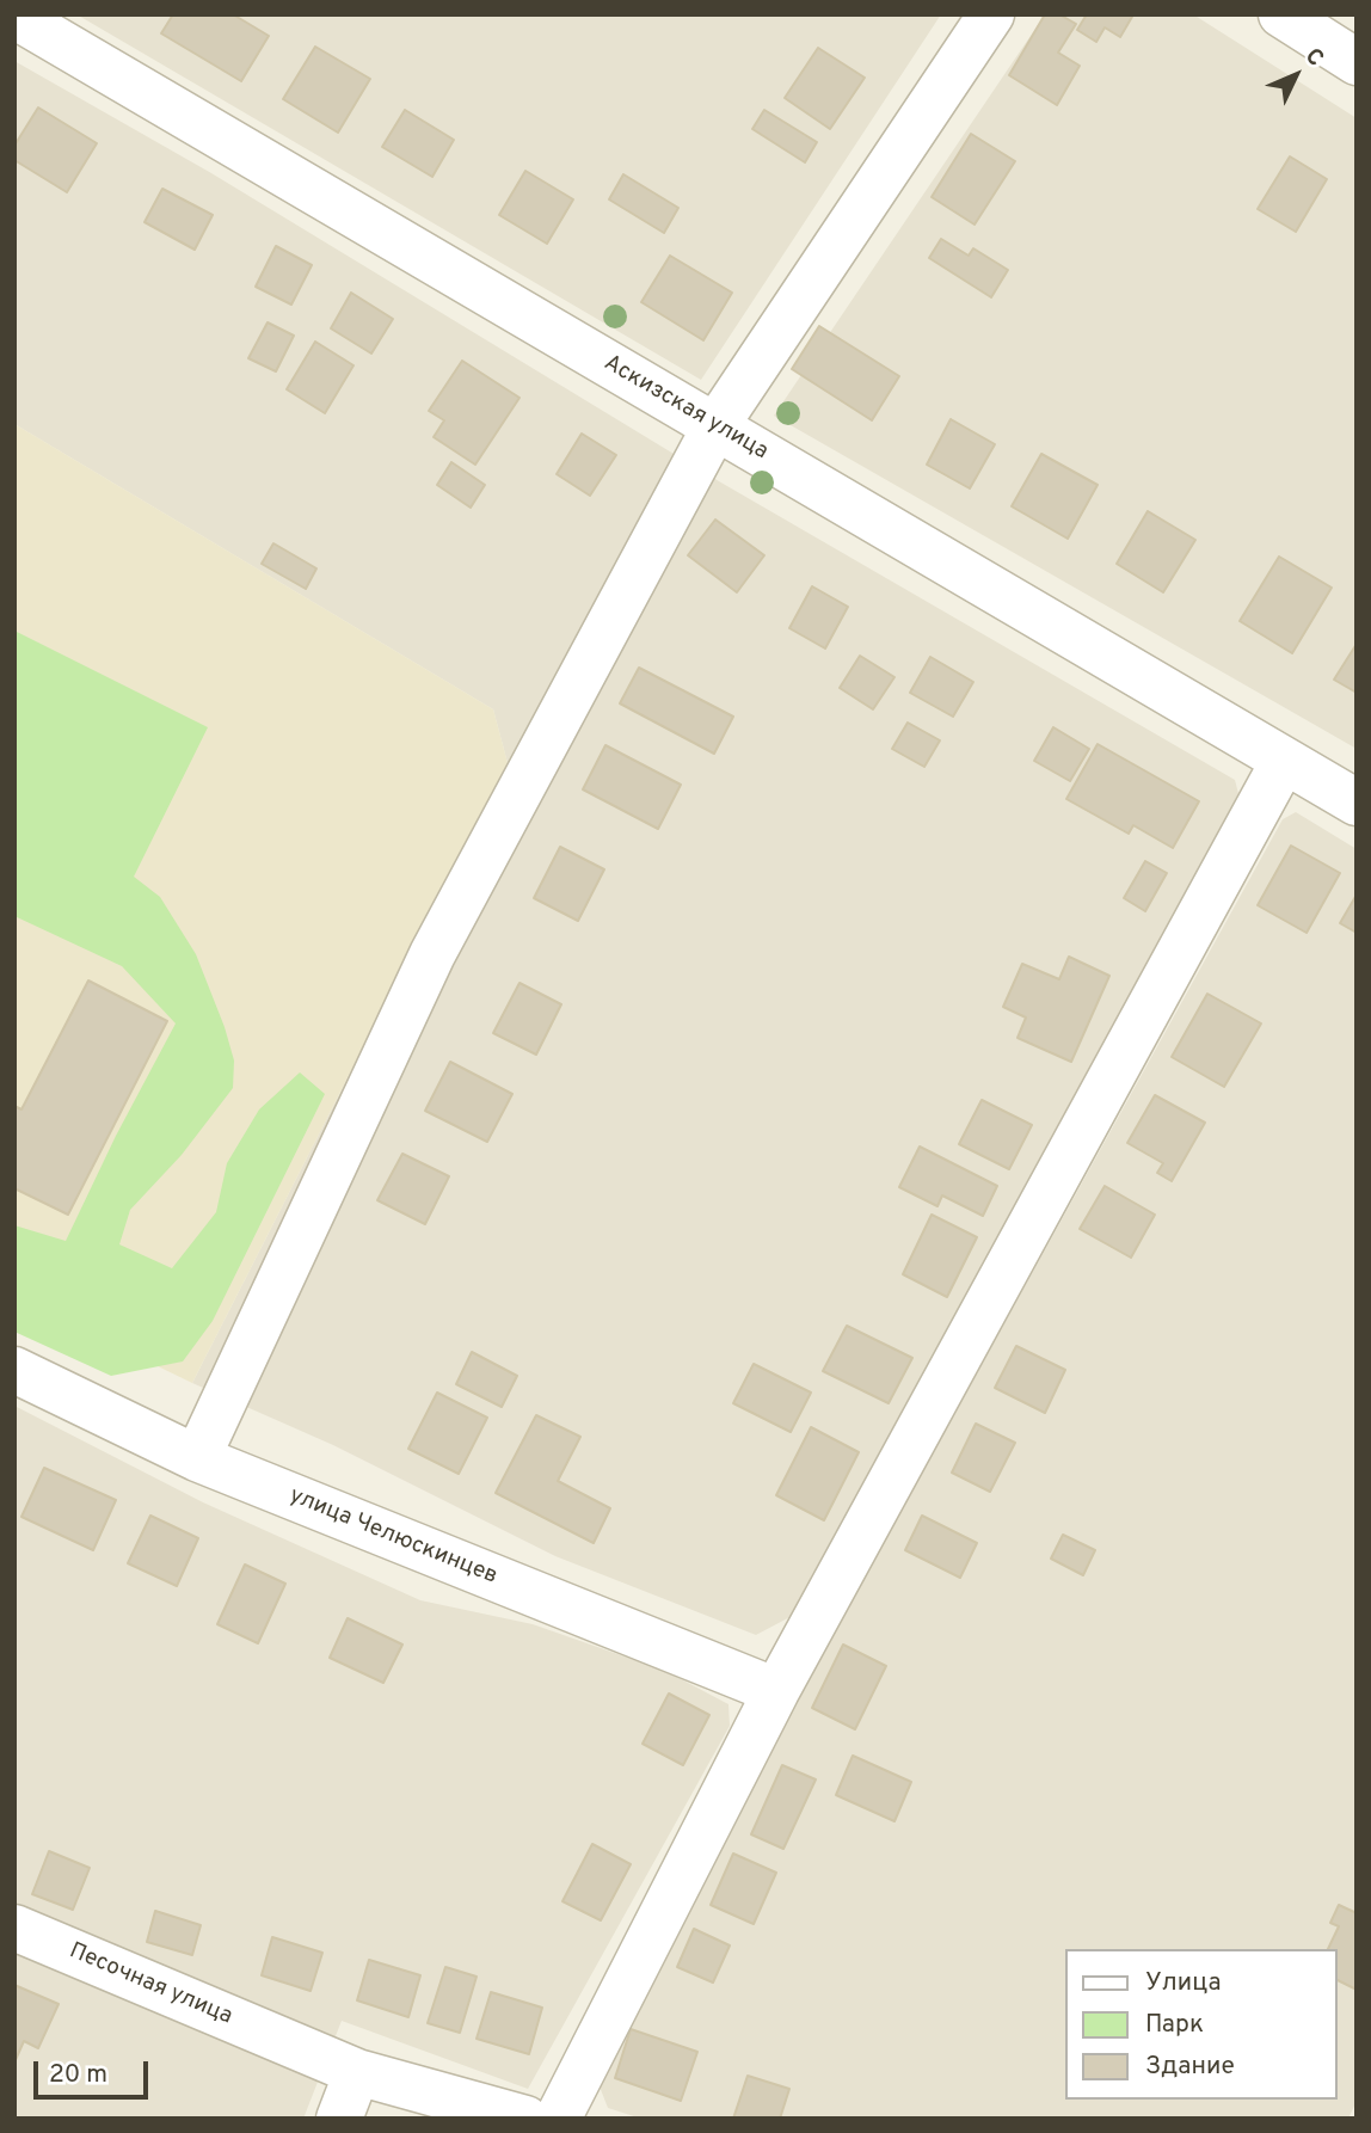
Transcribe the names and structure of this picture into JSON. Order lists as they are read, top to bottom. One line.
{"streets":{"street":["Аскизская улица","улица Челюскинцев","Песочная улица"]},"legend":["Улица","Парк","Здание"],"scale_bar":"20 m","north":"top right"}
